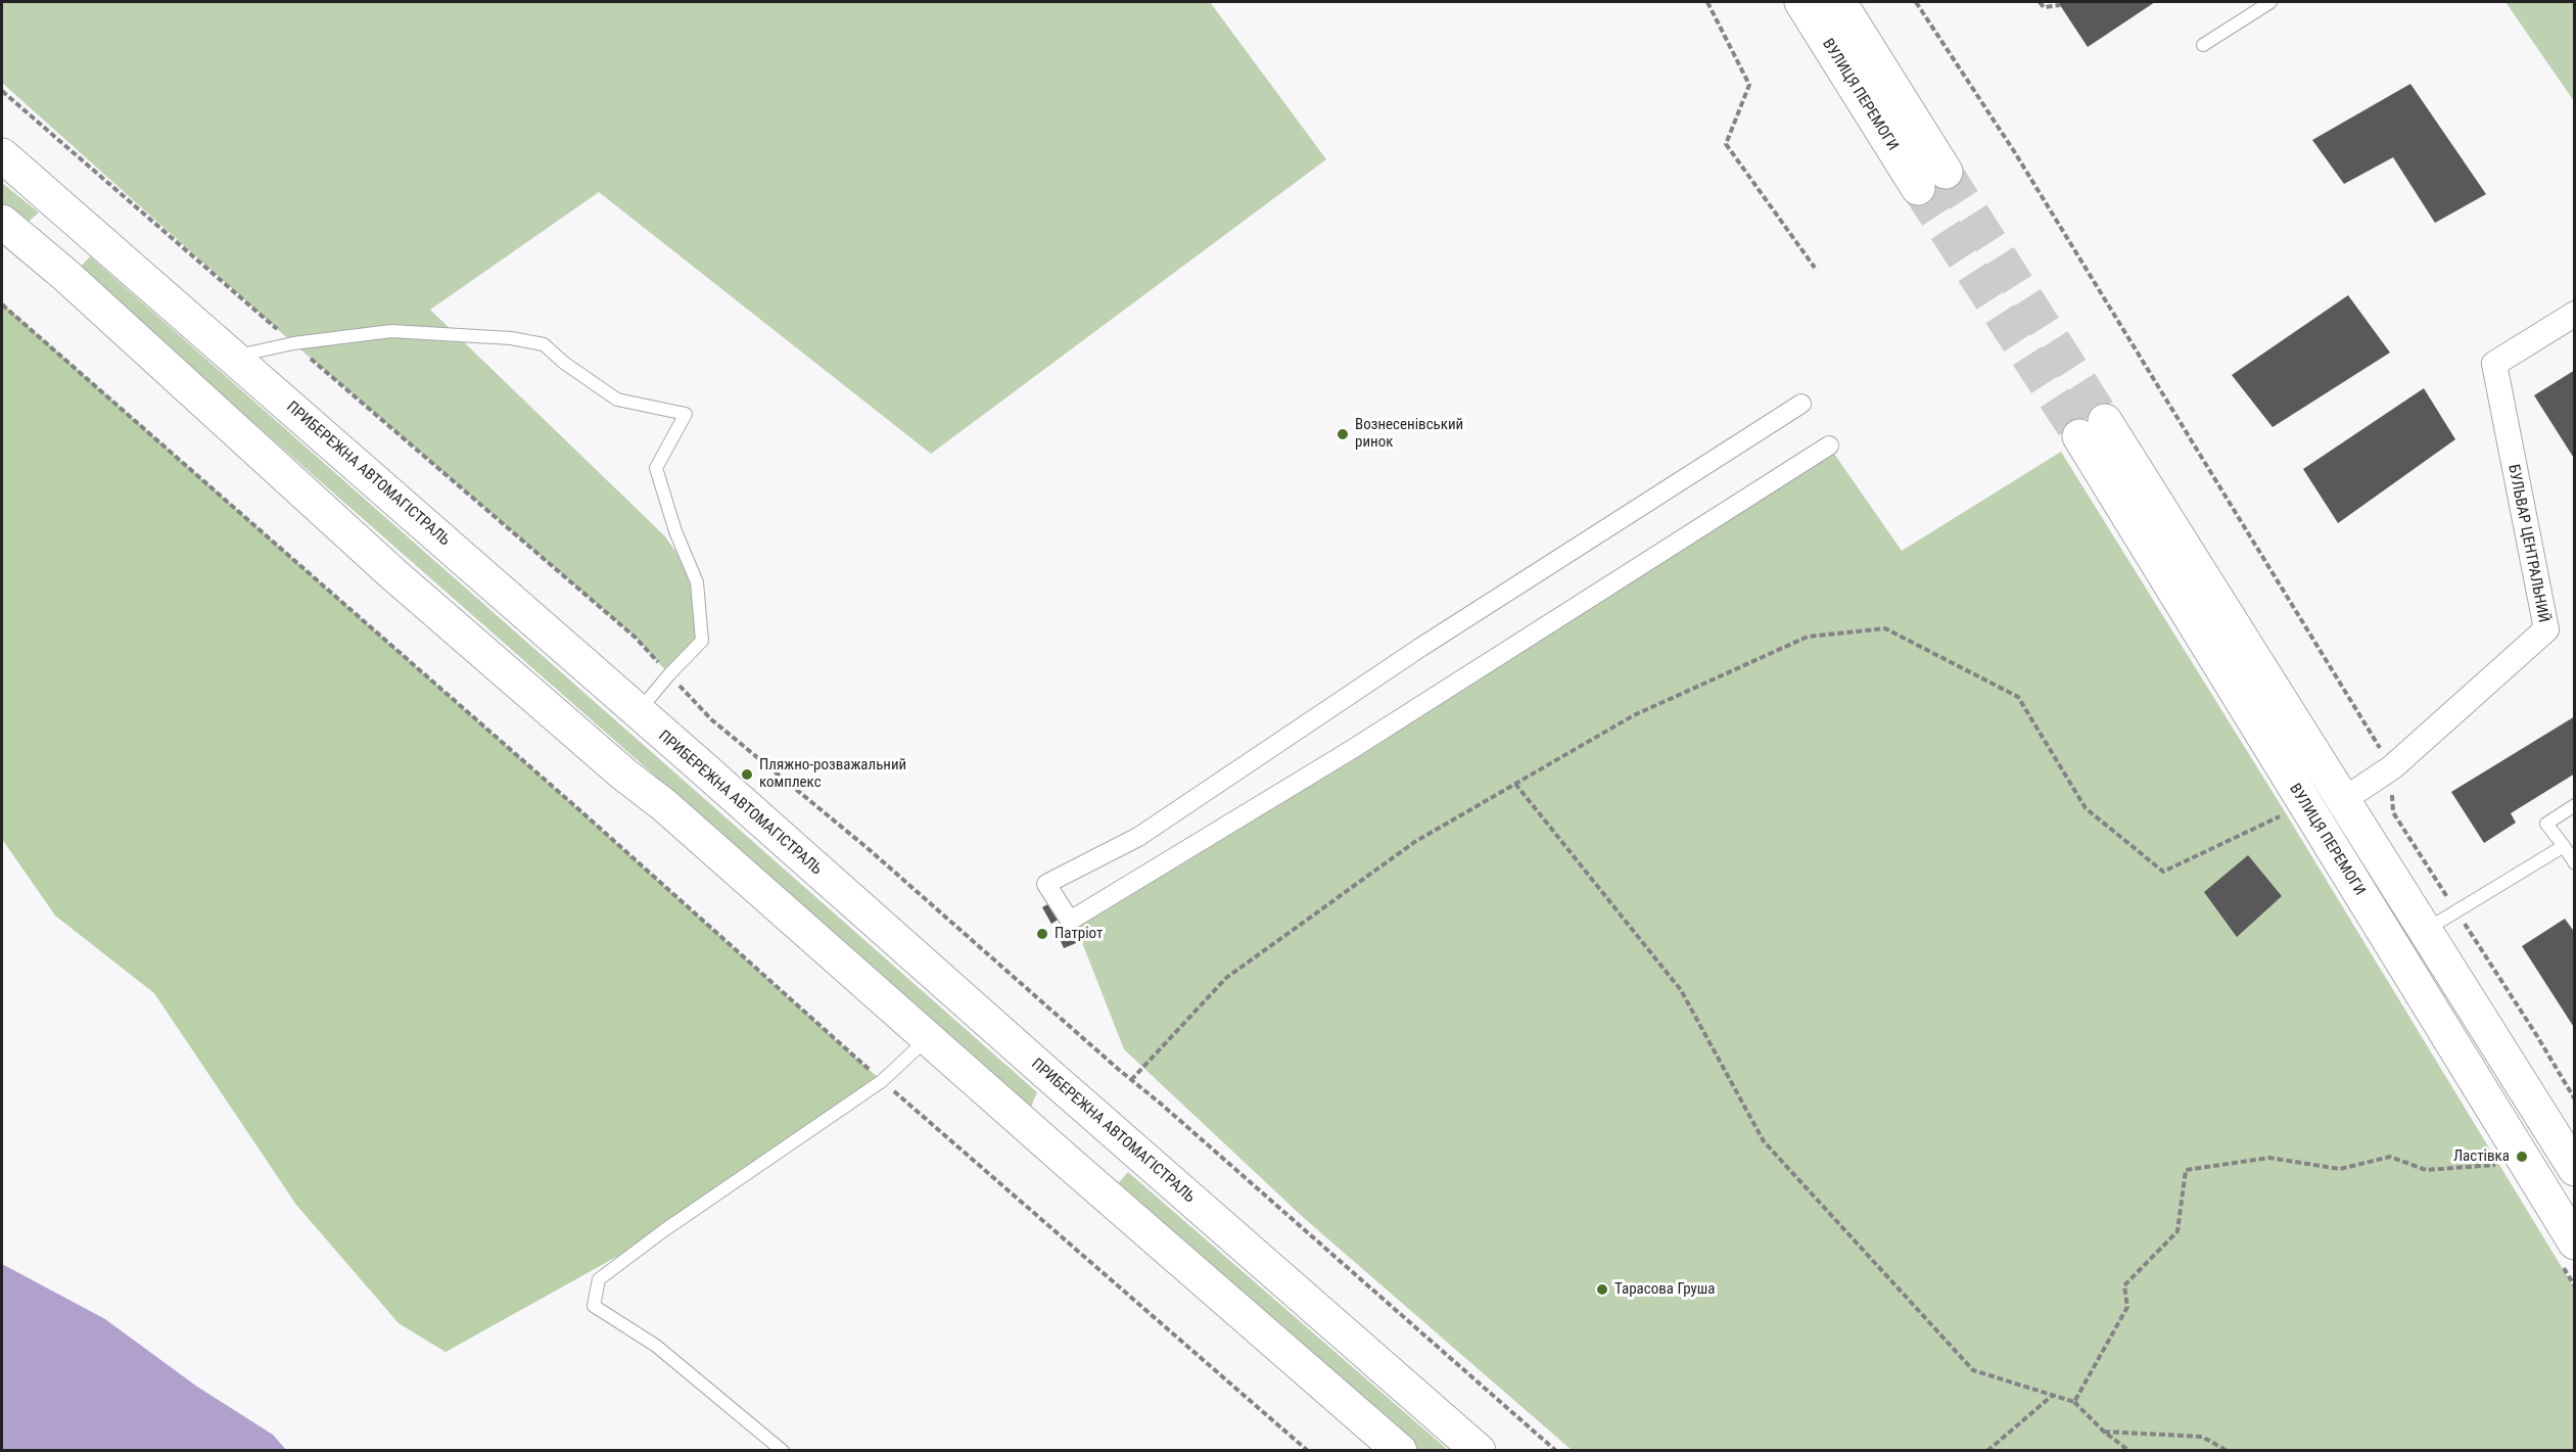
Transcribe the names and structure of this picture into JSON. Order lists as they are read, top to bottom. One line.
{"streets":{"main road":["ВУЛИЦЯ ПЕРЕМОГИ","ПРИБЕРЕЖНА АВТОМАГІСТРАЛЬ"],"street":["БУЛЬВАР ЦЕНТРАЛЬНИЙ"]},"crossings":[["ВУЛИЦЯ ПЕРЕМОГИ","БУЛЬВАР ЦЕНТРАЛЬНИЙ"]],"places":["Вознесенівський ринок","Пляжно-розважальний комплекс","Патріот","Ластівка","Тарасова Груша"]}
